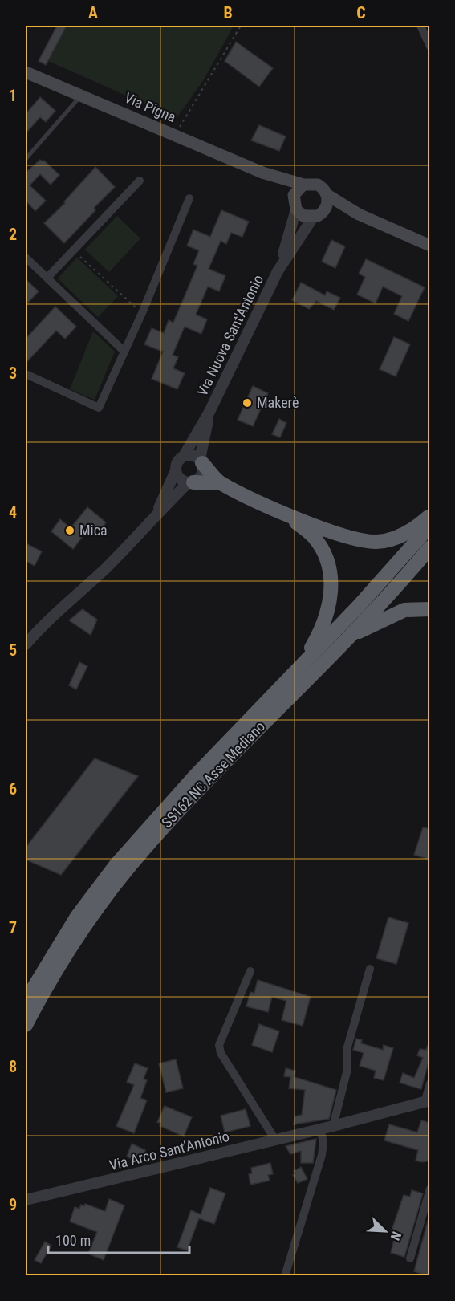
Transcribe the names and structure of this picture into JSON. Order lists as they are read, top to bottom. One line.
{"streets":{"highway":["SS162 NC Asse Mediano"],"main road":["Via Pigna"],"street":["Via Nuova Sant'Antonio","Via Arco Sant'Antonio"]},"crossings":[["Via Pigna","Via Nuova Sant'Antonio"]],"places":["Makerè","Mica"],"scale_bar":"100 m","north":"bottom right","grid":{"columns":["A","B","C"],"rows":["1","2","3","4","5","6","7","8","9"]}}
